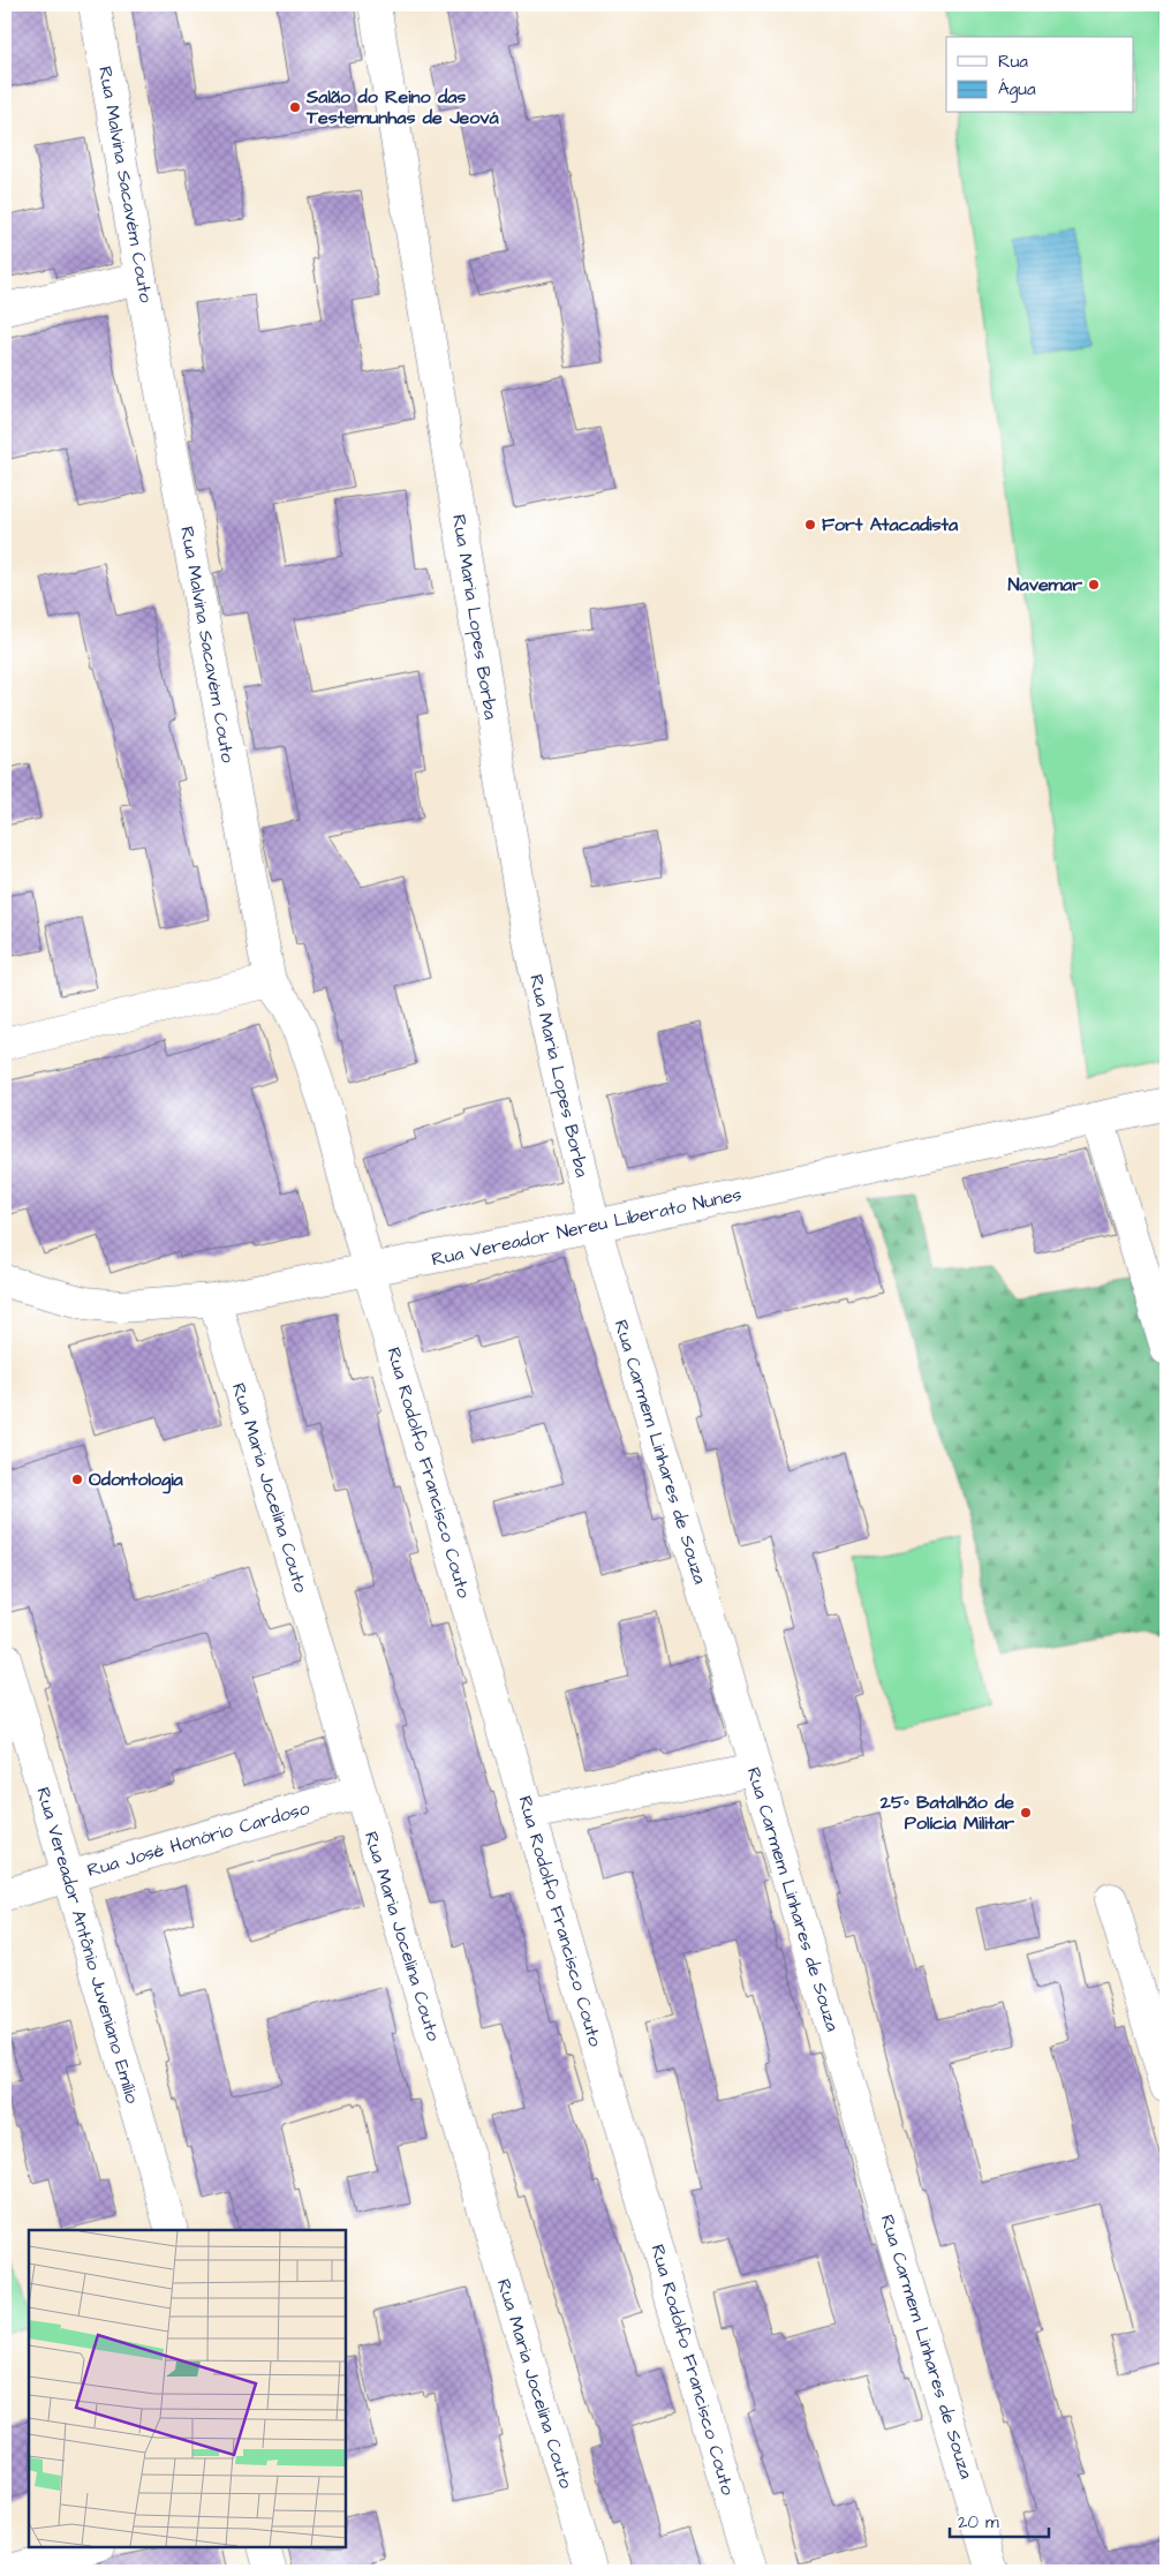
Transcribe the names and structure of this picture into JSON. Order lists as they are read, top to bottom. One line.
{"streets":{"street":["Rua Malvina Sacavém Couto","Rua Maria Lopes Borba","Rua Vereador Nereu Liberato Nunes","Rua Carmem Linhares de Souza","Rua Rodolfo Francisco Couto","Rua Maria Jocelina Couto","Rua José Honório Cardoso","Rua Vereador Antônio Juveniano Emílio"]},"crossings":[["Rua Malvina Sacavém Couto","Rua Vereador Nereu Liberato Nunes"],["Rua Malvina Sacavém Couto","Rua Rodolfo Francisco Couto"],["Rua Maria Lopes Borba","Rua Vereador Nereu Liberato Nunes"],["Rua Maria Lopes Borba","Rua Carmem Linhares de Souza"],["Rua Vereador Nereu Liberato Nunes","Rua Carmem Linhares de Souza"],["Rua Vereador Nereu Liberato Nunes","Rua Rodolfo Francisco Couto"],["Rua Vereador Nereu Liberato Nunes","Rua Maria Jocelina Couto"],["Rua Maria Jocelina Couto","Rua José Honório Cardoso"],["Rua José Honório Cardoso","Rua Vereador Antônio Juveniano Emílio"]],"places":["Salão do Reino das Testemunhas de Jeová","Fort Atacadista","Navemar","Odontologia","25º Batalhão de Polícia Militar"],"legend":["Rua","Água"],"scale_bar":"20 m"}
